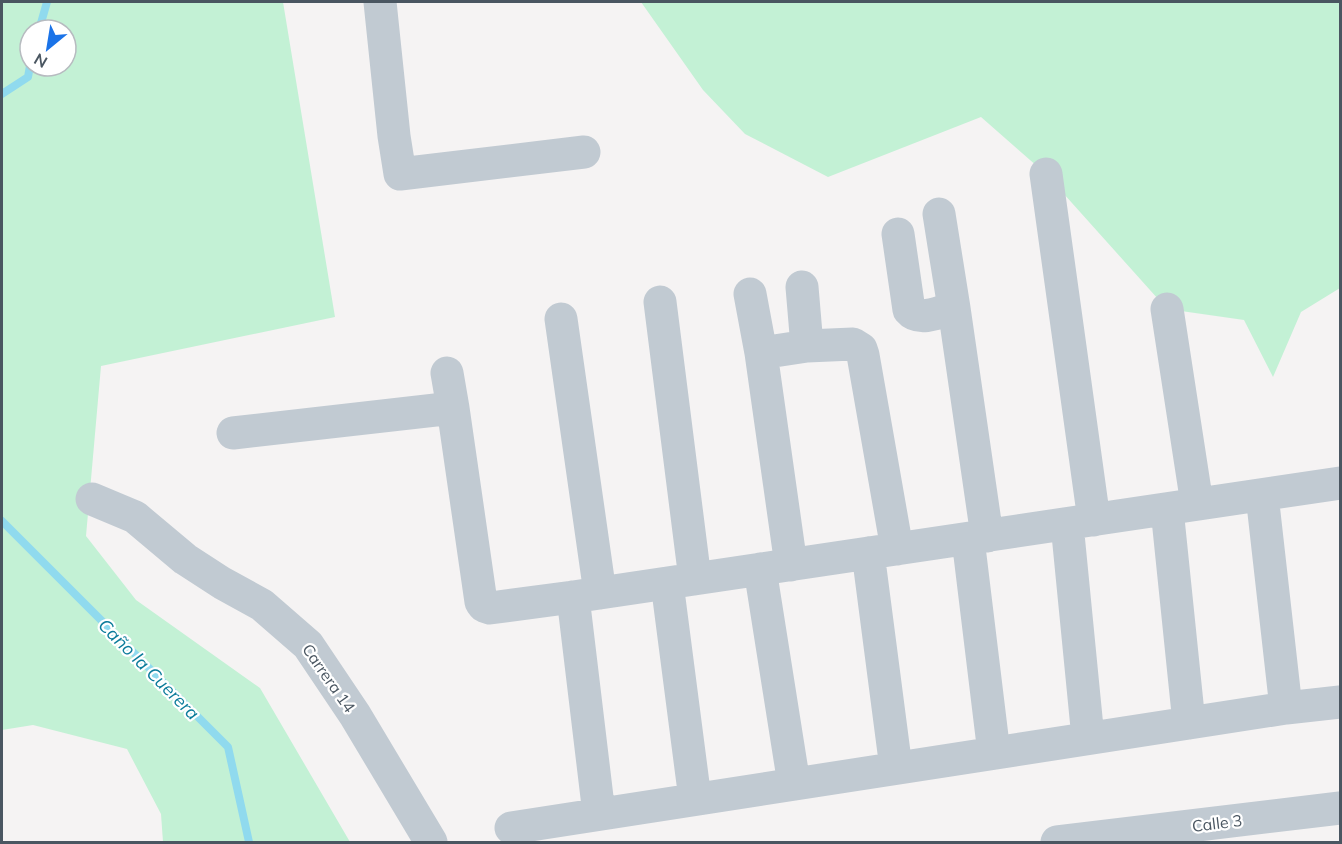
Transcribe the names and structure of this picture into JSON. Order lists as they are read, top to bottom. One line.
{"streets":{"street":["Carrera 14","Calle 3"]},"water":["Caño la Cuerera"],"north":"bottom left"}
